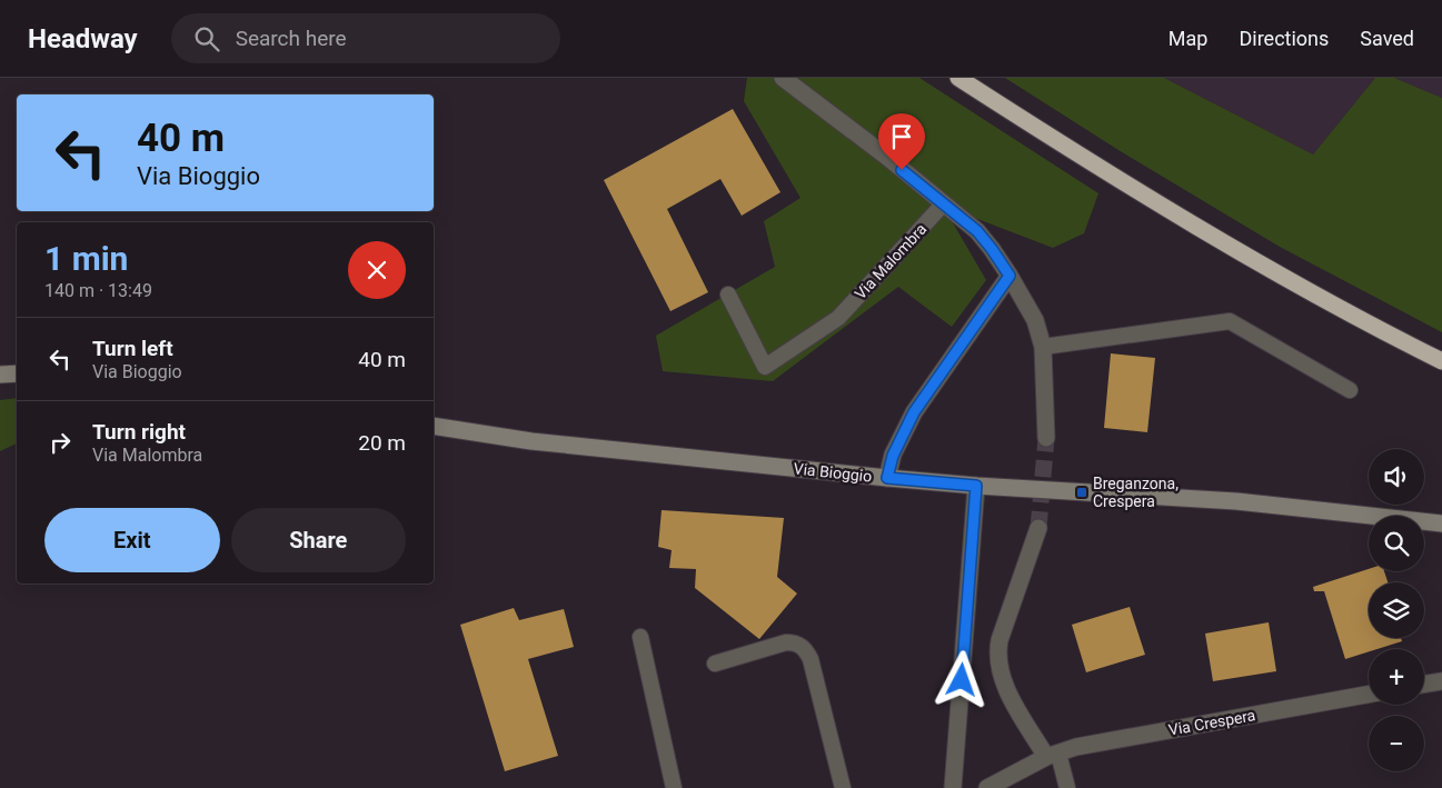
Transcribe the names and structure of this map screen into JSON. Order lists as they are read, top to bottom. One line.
{"streets":{"main road":["Via Bioggio"],"street":["Via Crespera"],"lane":["Via Malombra"]},"places":{"transit":["Breganzona, Crespera"]},"page":{"header":"Headway","search":"Search here","nav":["Map","Directions","Saved"],"turn":["40 m","Via Bioggio"],"heading":["1 min","140 m · 13:49"],"list":[{"name":"Turn left","note":"Via Bioggio","value":"40 m"},{"name":"Turn right","note":"Via Malombra","value":"20 m"}],"map_buttons":["+","−"],"buttons":["Exit","Share"]}}
